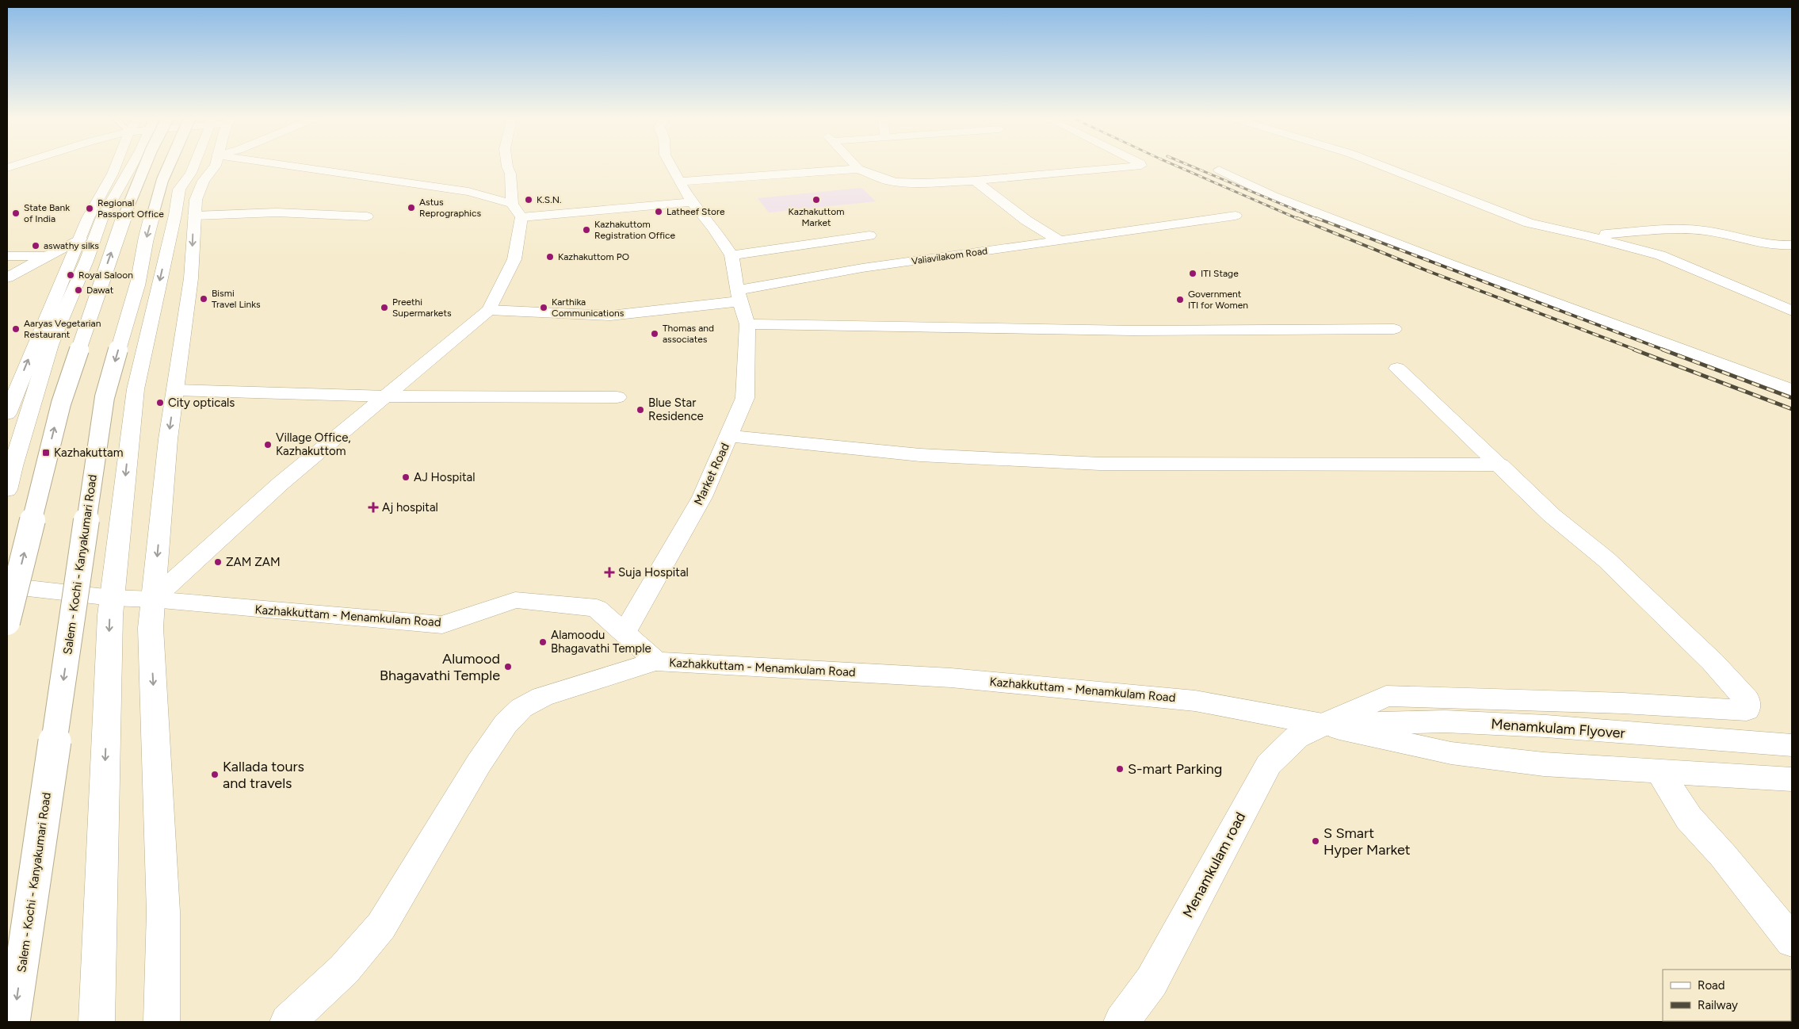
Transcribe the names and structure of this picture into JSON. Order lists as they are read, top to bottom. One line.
{"streets":{"main road":["Valiavilakom Road","Market Road","Salem - Kochi - Kanyakumari Road","Kazhakkuttam - Menamkulam Road","Menamkulam Flyover","Menamkulam road"]},"crossings":[["Valiavilakom Road","Market Road"],["Market Road","Kazhakkuttam - Menamkulam Road"],["Kazhakkuttam - Menamkulam Road","Menamkulam Flyover"],["Kazhakkuttam - Menamkulam Road","Menamkulam road"],["Menamkulam Flyover","Menamkulam road"]],"places":{"other":["K.S.N.","Kazhakuttom Market","Astus Reprographics","Regional Passport Office","Latheef Store","State Bank of India","Kazhakuttom Registration Office","aswathy silks","Kazhakuttom PO","ITI Stage","Royal Saloon","Dawat","Bismi Travel Links","Government ITI for Women","Preethi Supermarkets","Karthika Communications","Aaryas Vegetarian Restaurant","Thomas and associates","City opticals","Blue Star Residence","Village Office, Kazhakuttom","AJ Hospital","ZAM ZAM","Alamoodu Bhagavathi Temple","Alumood Bhagavathi Temple","S-mart Parking","Kallada tours and travels","S Smart Hyper Market"],"transit":["Kazhakuttam"],"health":["Aj hospital","Suja Hospital"]},"legend":["Road","Railway"]}
